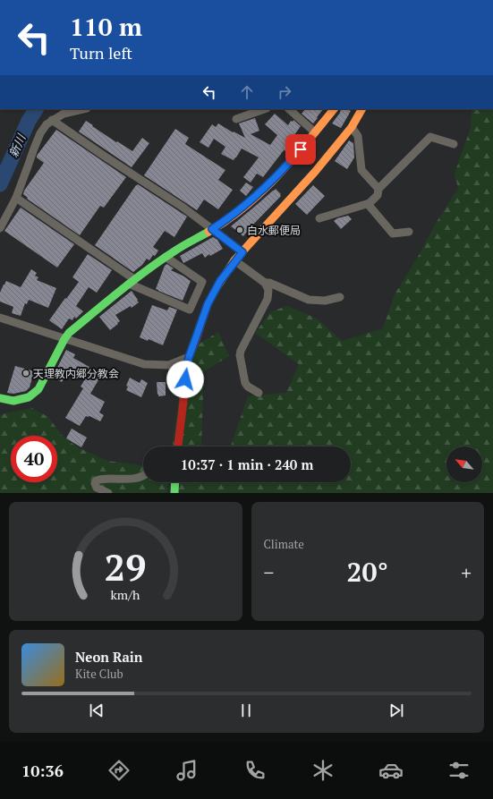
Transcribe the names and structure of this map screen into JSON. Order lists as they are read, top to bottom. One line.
{"water":["新川"],"places":["白水郵便局","天理教内郷分教会"],"north":"top left","page":{"turn":["110 m","Turn left"],"limit":"40","trip":"10:37 · 1 min · 240 m","tile":"Climate","heat":["−","20°","+"],"song":["Neon Rain","Kite Club"],"tabs":"10:36","gauge":["29","km/h"]}}
